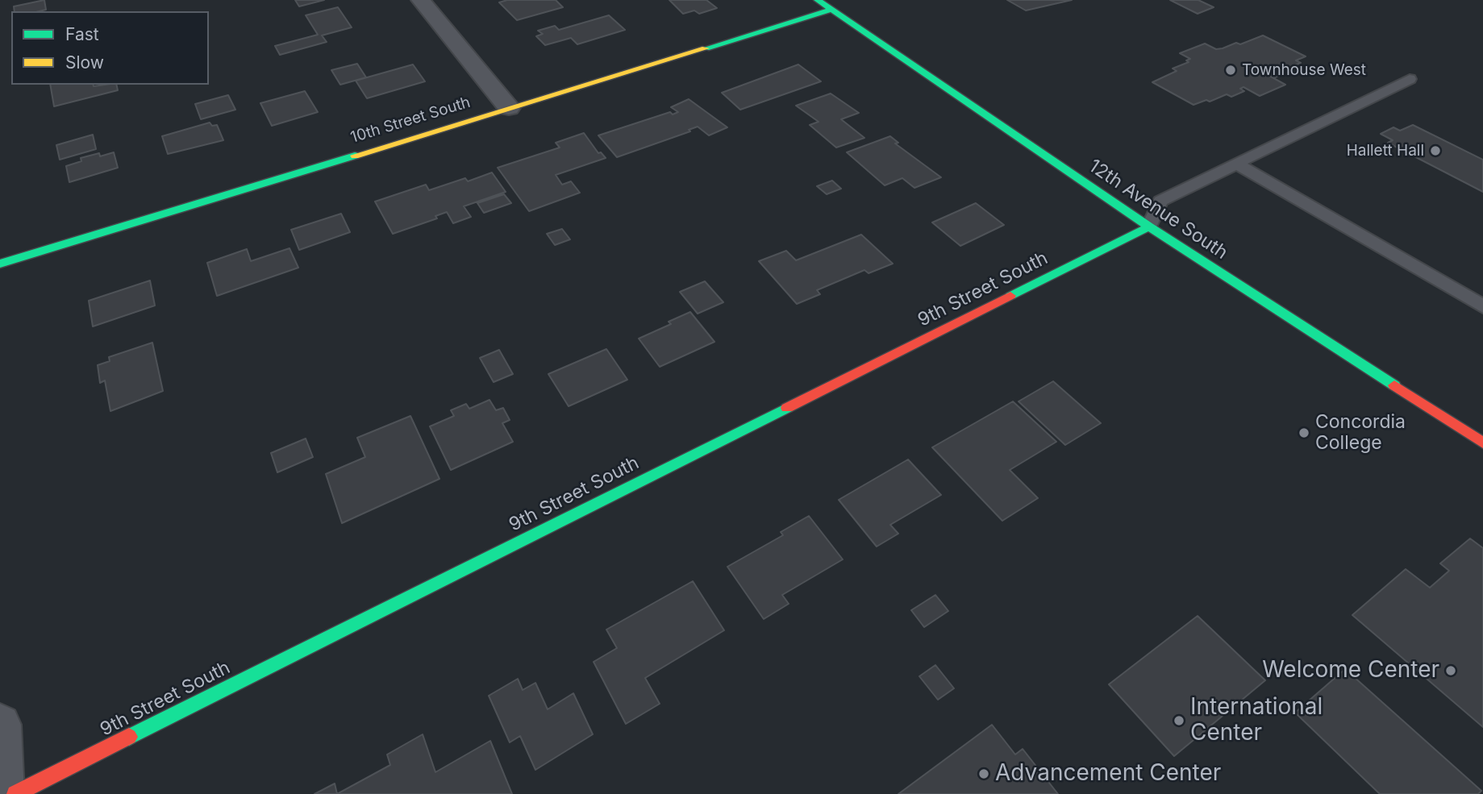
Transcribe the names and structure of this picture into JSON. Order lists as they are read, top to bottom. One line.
{"streets":{"street":["10th Street South","12th Avenue South","9th Street South"]},"crossings":[["10th Street South","12th Avenue South"],["12th Avenue South","9th Street South"]],"places":["Townhouse West","Hallett Hall","Concordia College","Welcome Center","International Center","Advancement Center"],"legend":["Fast","Slow"]}
